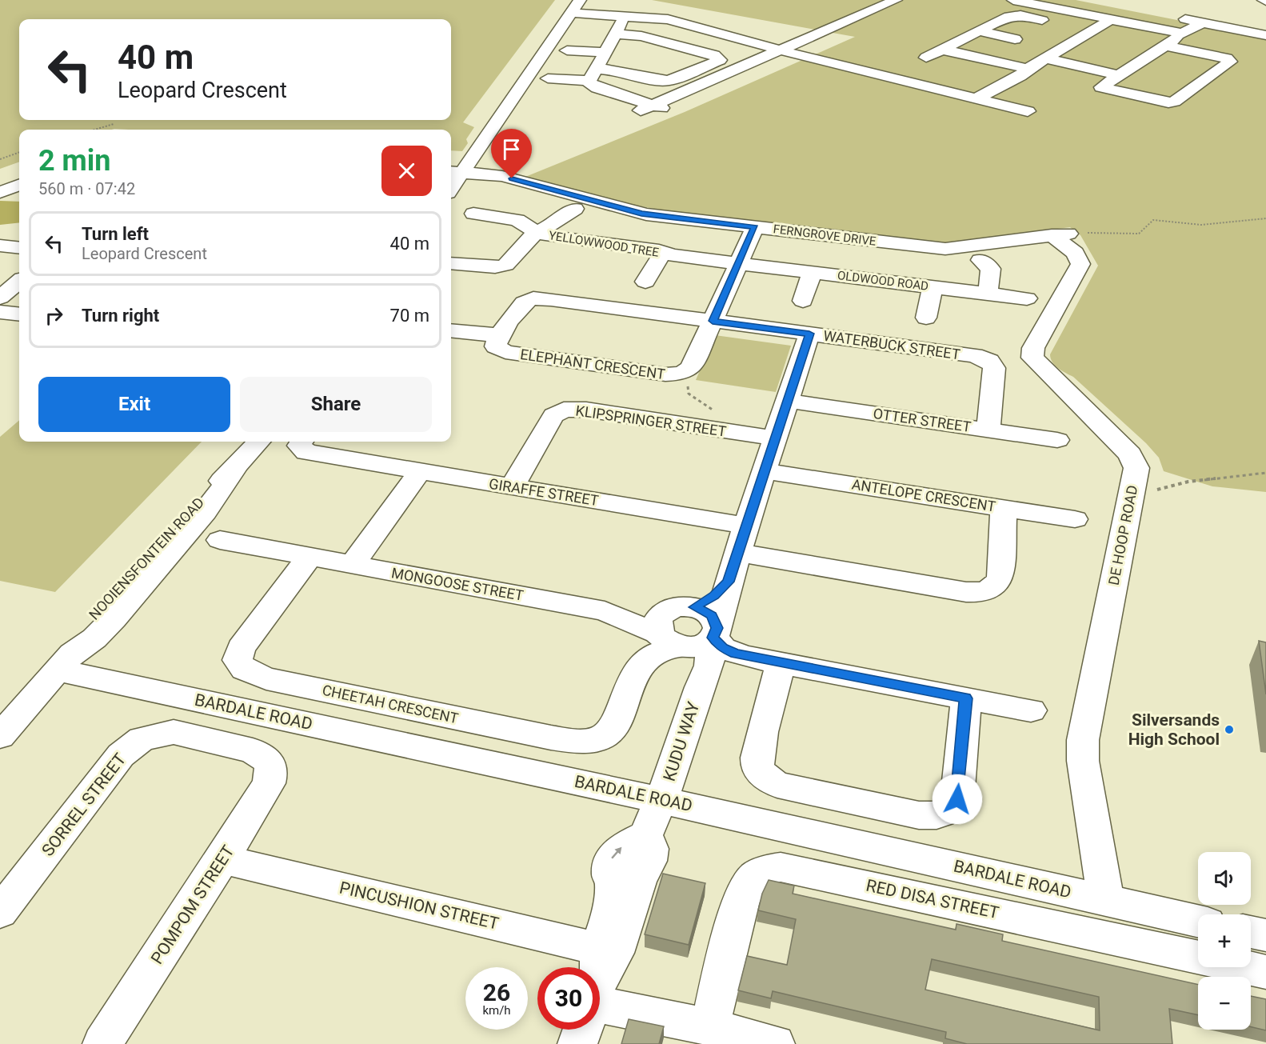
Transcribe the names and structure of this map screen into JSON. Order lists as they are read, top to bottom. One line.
{"streets":{"street":["FERNGROVE DRIVE","YELLOWWOOD TREE","OLDWOOD ROAD","WATERBUCK STREET","ELEPHANT CRESCENT","OTTER STREET","KLIPSPRINGER STREET","GIRAFFE STREET","ANTELOPE CRESCENT","DE HOOP ROAD","NOOIENSFONTEIN ROAD","MONGOOSE STREET","CHEETAH CRESCENT","BARDALE ROAD","KUDU WAY","SORREL STREET","RED DISA STREET","POMPOM STREET","PINCUSHION STREET"]},"crossings":[["FERNGROVE DRIVE","ELEPHANT CRESCENT"],["FERNGROVE DRIVE","DE HOOP ROAD"],["YELLOWWOOD TREE","OLDWOOD ROAD"],["YELLOWWOOD TREE","ELEPHANT CRESCENT"],["OLDWOOD ROAD","ELEPHANT CRESCENT"],["WATERBUCK STREET","ELEPHANT CRESCENT"],["WATERBUCK STREET","OTTER STREET"],["WATERBUCK STREET","KUDU WAY"],["OTTER STREET","KUDU WAY"],["KLIPSPRINGER STREET","GIRAFFE STREET"],["KLIPSPRINGER STREET","KUDU WAY"],["GIRAFFE STREET","KUDU WAY"],["ANTELOPE CRESCENT","KUDU WAY"],["DE HOOP ROAD","BARDALE ROAD"],["NOOIENSFONTEIN ROAD","BARDALE ROAD"],["MONGOOSE STREET","CHEETAH CRESCENT"],["MONGOOSE STREET","KUDU WAY"],["CHEETAH CRESCENT","KUDU WAY"],["BARDALE ROAD","KUDU WAY"],["SORREL STREET","POMPOM STREET"],["RED DISA STREET","PINCUSHION STREET"],["POMPOM STREET","PINCUSHION STREET"]],"places":["Silversands High School"],"page":{"turn":["40 m","Leopard Crescent"],"heading":["2 min","560 m · 07:42"],"list":[{"name":"Turn left","note":"Leopard Crescent","value":"40 m"},{"name":"Turn right","value":"70 m"}],"buttons":["Exit","Share"],"map_buttons":["+","−"],"speed":"26 km/h","limit":"30"}}
